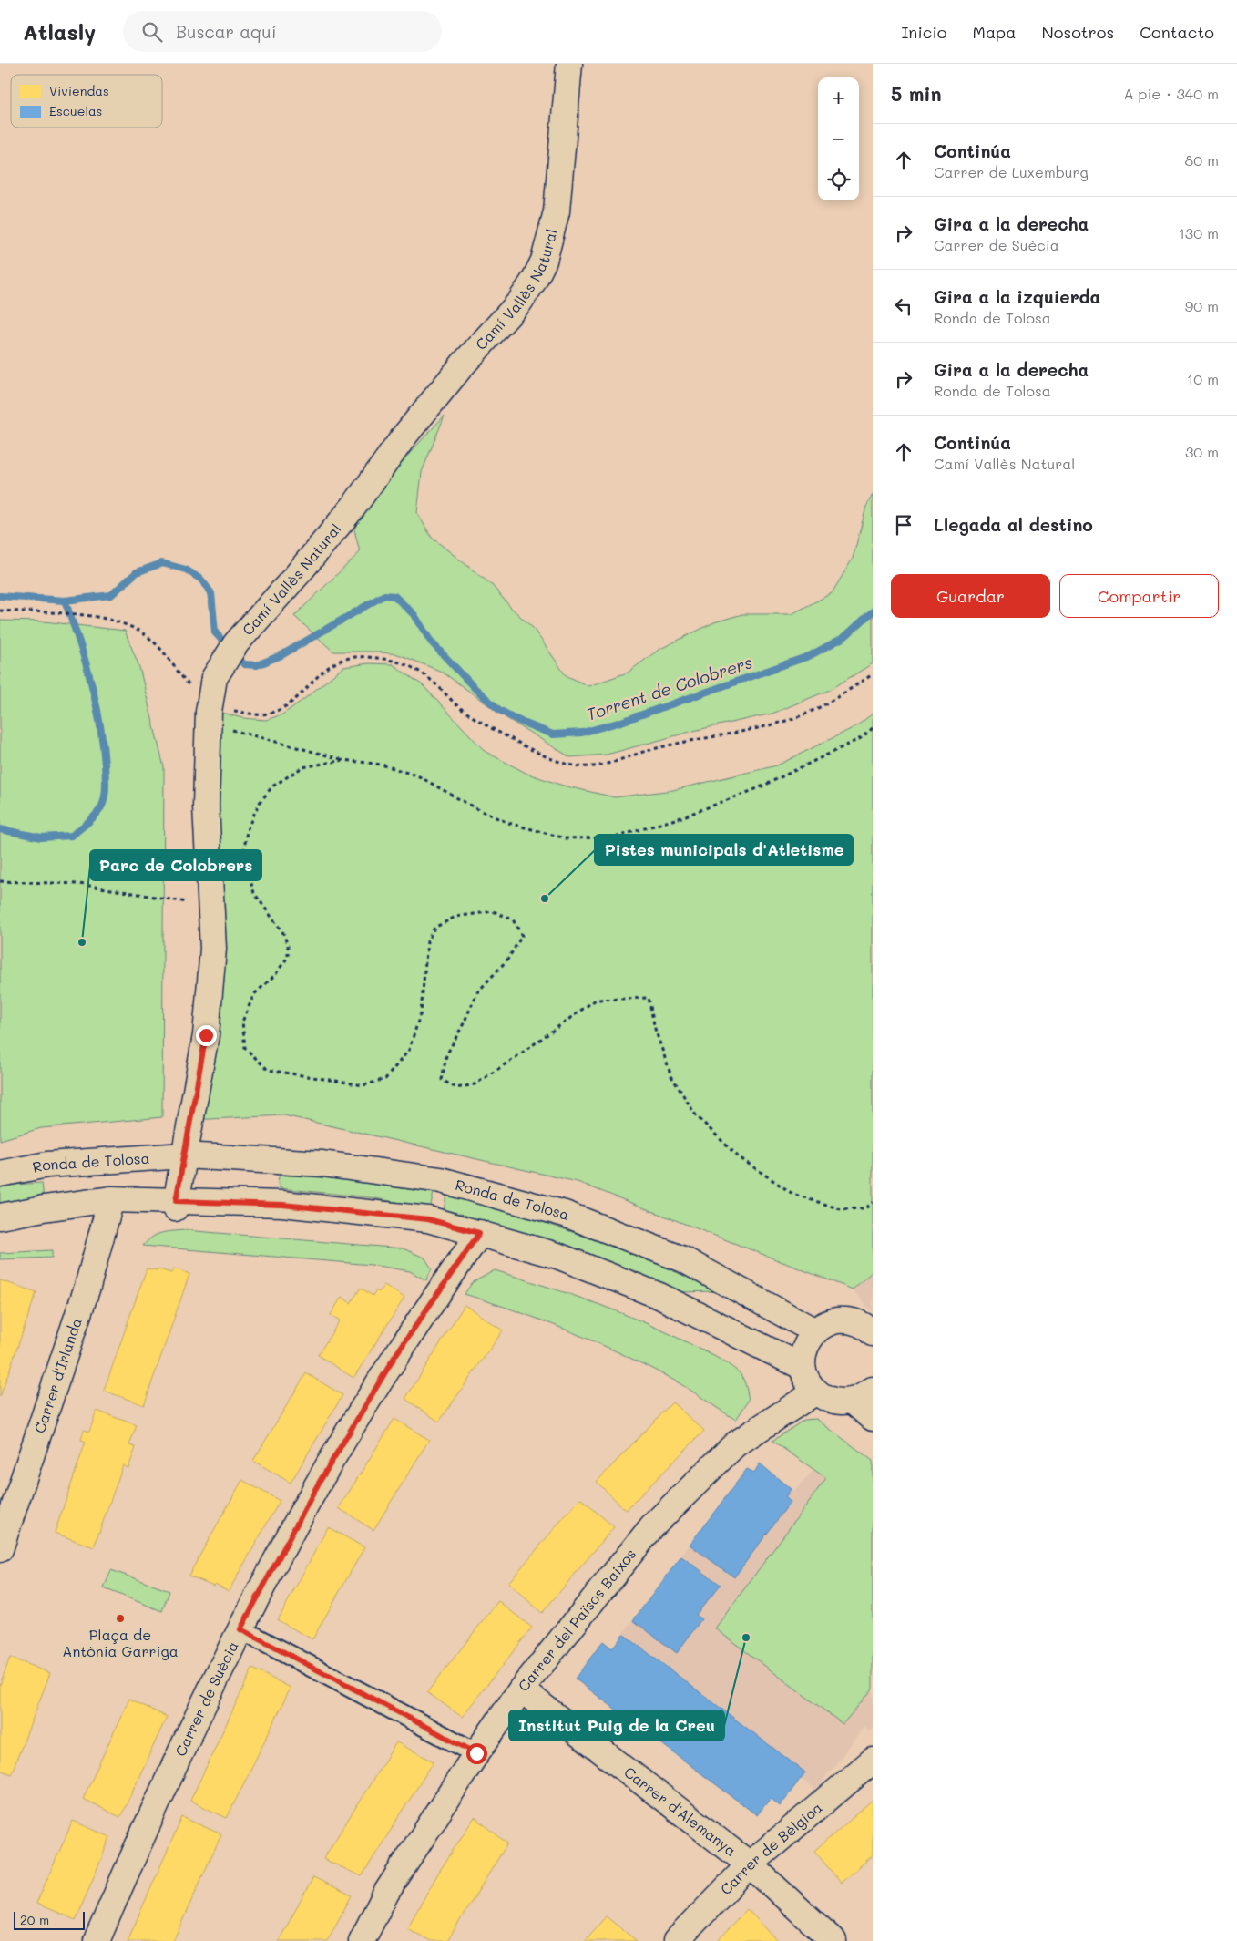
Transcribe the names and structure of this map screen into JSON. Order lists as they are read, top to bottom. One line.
{"streets":{"street":["Camí Vallès Natural","Ronda de Tolosa","Carrer d'Irlanda","Carrer del Països Baixos","Carrer de Suècia","Carrer d'Alemanya","Carrer de Bèlgica"]},"crossings":[["Camí Vallès Natural","Ronda de Tolosa"],["Carrer del Països Baixos","Carrer d'Alemanya"],["Carrer d'Alemanya","Carrer de Bèlgica"]],"water":["Torrent de Colobrers"],"places":["Pistes municipals d'Atletisme","Parc de Colobrers","Plaça de Antònia Garriga","Institut Puig de la Creu"],"legend":["Viviendas","Escuelas"],"scale_bar":"20 m","page":{"header":"Atlasly","search":"Buscar aquí","nav":["Inicio","Mapa","Nosotros","Contacto"],"heading":["5 min","A pie · 340 m"],"map_buttons":["+","−"],"list":[["Continúa","Carrer de Luxemburg","80 m"],["Gira a la derecha","Carrer de Suècia","130 m"],["Gira a la izquierda","Ronda de Tolosa","90 m"],["Gira a la derecha","Ronda de Tolosa","10 m"],["Continúa","Camí Vallès Natural","30 m"],"Llegada al destino"],"buttons":["Guardar","Compartir"],"scale":"20 m"}}
